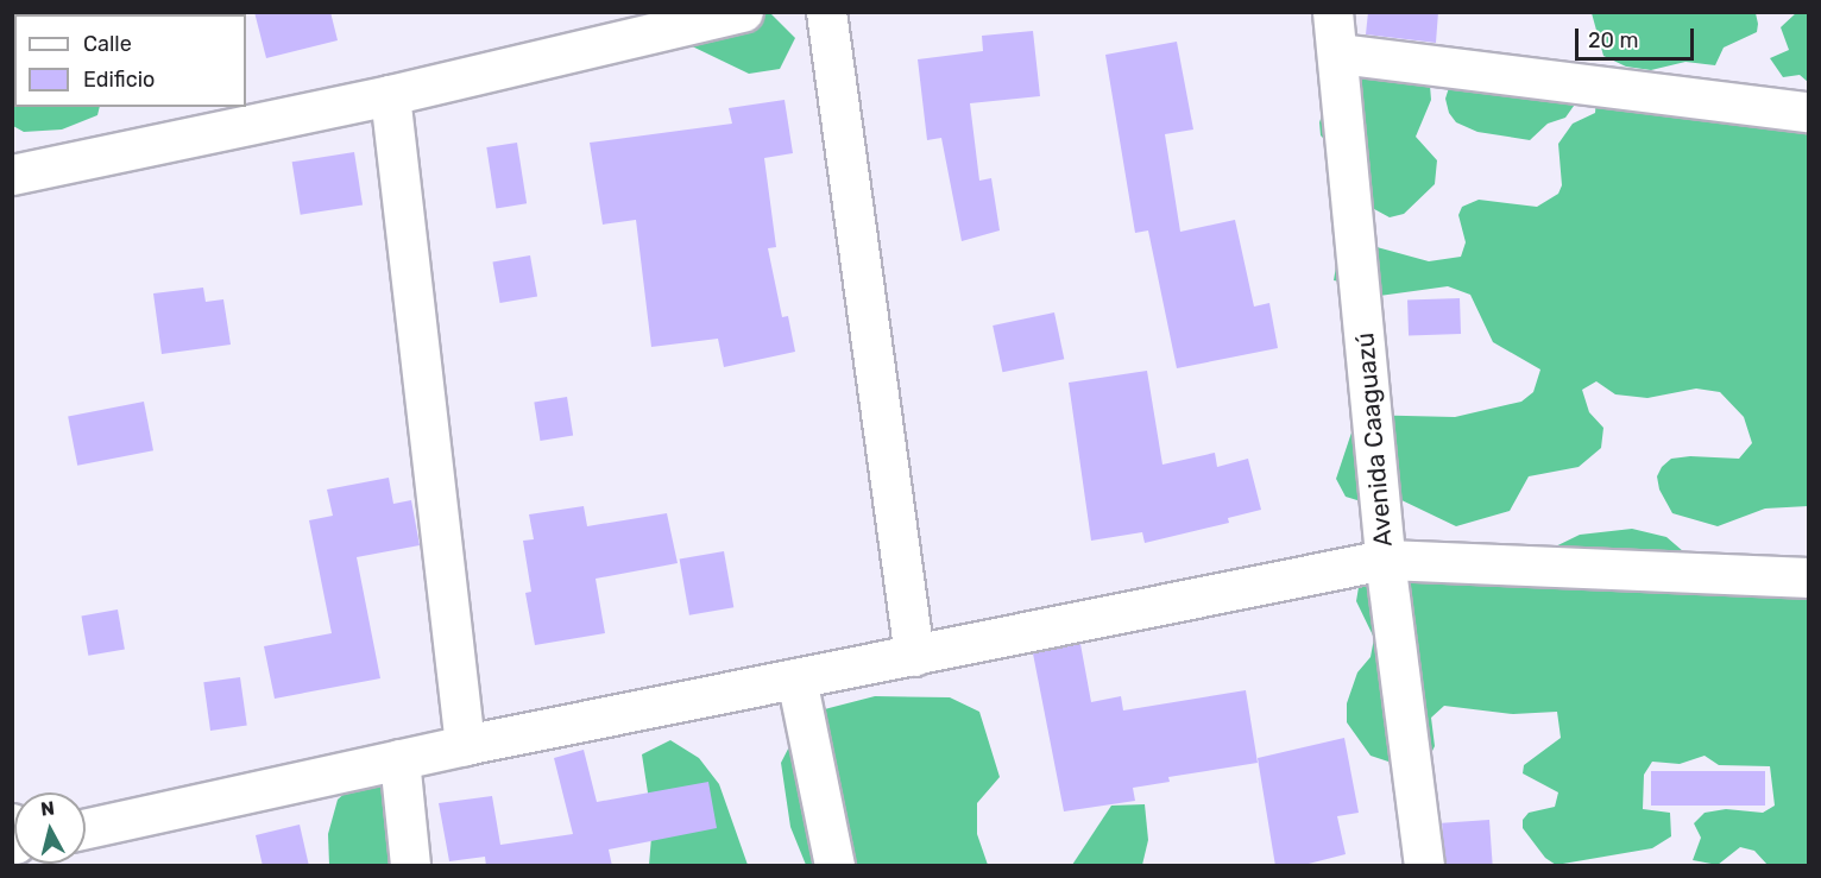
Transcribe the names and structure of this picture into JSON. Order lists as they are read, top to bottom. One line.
{"streets":{"street":["Avenida Caaguazú"]},"legend":["Calle","Edificio"],"scale_bar":"20 m","north":"top"}
